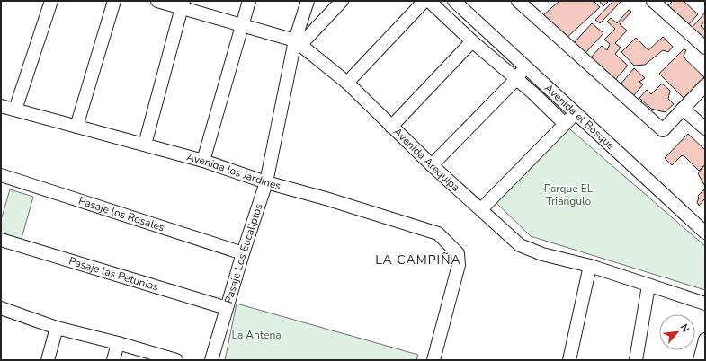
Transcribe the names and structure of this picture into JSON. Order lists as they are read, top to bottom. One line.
{"streets":{"street":["Avenida el Bosque","Avenida Arequipa","Avenida los Jardines","Pasaje los Rosales","Pasaje Los Eucaliptos","Pasaje las Petunias"]},"crossings":[["Avenida Arequipa","Pasaje Los Eucaliptos"],["Avenida los Jardines","Pasaje Los Eucaliptos"],["Pasaje los Rosales","Pasaje Los Eucaliptos"],["Pasaje Los Eucaliptos","Pasaje las Petunias"]],"districts":["LA CAMPIÑA"],"parks":["Parque EL Triángulo","La Antena"],"north":"top right"}
